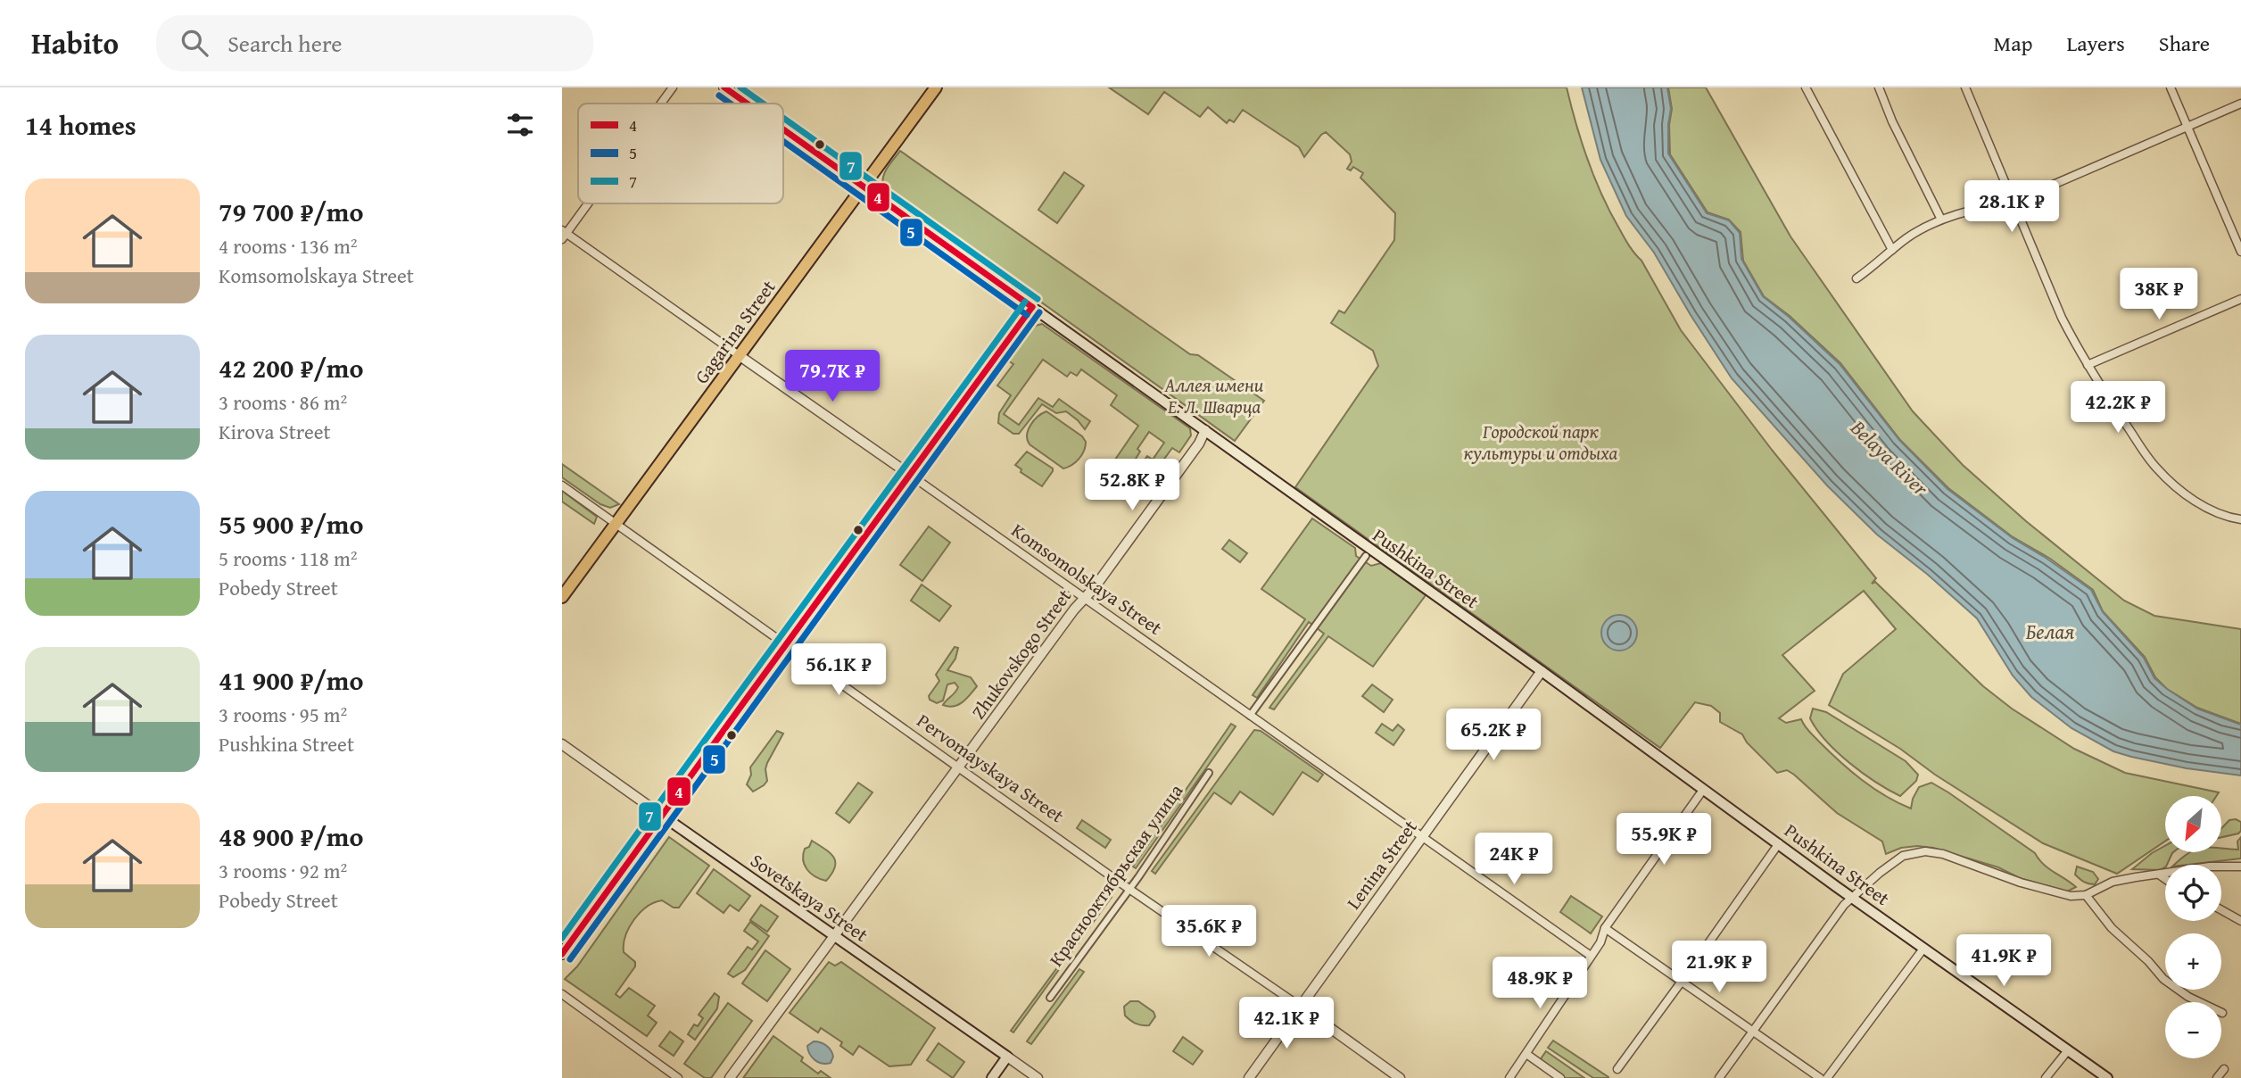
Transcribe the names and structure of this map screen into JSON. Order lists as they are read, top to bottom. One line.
{"streets":{"main road":["Gagarina Street","Pushkina Street","Sovetskaya Street"],"street":["Komsomolskaya Street","Zhukovskogo Street","Pervomayskaya Street","Lenina Street","Краснооктябрьская улица"]},"crossings":[["Gagarina Street","Pushkina Street"],["Gagarina Street","Komsomolskaya Street"],["Gagarina Street","Pervomayskaya Street"],["Pushkina Street","Zhukovskogo Street"],["Pushkina Street","Lenina Street"],["Komsomolskaya Street","Zhukovskogo Street"],["Komsomolskaya Street","Lenina Street"],["Zhukovskogo Street","Pervomayskaya Street"],["Zhukovskogo Street","Sovetskaya Street"],["Pervomayskaya Street","Lenina Street"],["Pervomayskaya Street","Краснооктябрьская улица"]],"water":["Belaya River","Белая"],"parks":["Аллея имени Е. Л. Шварца","Городской парк культуры и отдыха"],"lines":["transit line 4","transit line 7","transit line 5"],"legend":["4","5","7"],"north":"bottom left","page":{"header":"Habito","search":"Search here","nav":["Map","Layers","Share"],"heading":"14 homes","list":[{"name":"79 700 ₽/mo","note":"4 rooms · 136 m² · Komsomolskaya Street"},{"name":"42 200 ₽/mo","note":"3 rooms · 86 m² · Kirova Street"},{"name":"55 900 ₽/mo","note":"5 rooms · 118 m² · Pobedy Street"},{"name":"41 900 ₽/mo","note":"3 rooms · 95 m² · Pushkina Street"},{"name":"48 900 ₽/mo","note":"3 rooms · 92 m² · Pobedy Street"}],"price":["28.1K ₽","38K ₽","79.7K ₽","42.2K ₽","52.8K ₽","56.1K ₽","65.2K ₽","55.9K ₽","24K ₽","35.6K ₽","41.9K ₽","21.9K ₽","48.9K ₽","42.1K ₽"],"map_buttons":["+","−"]}}
